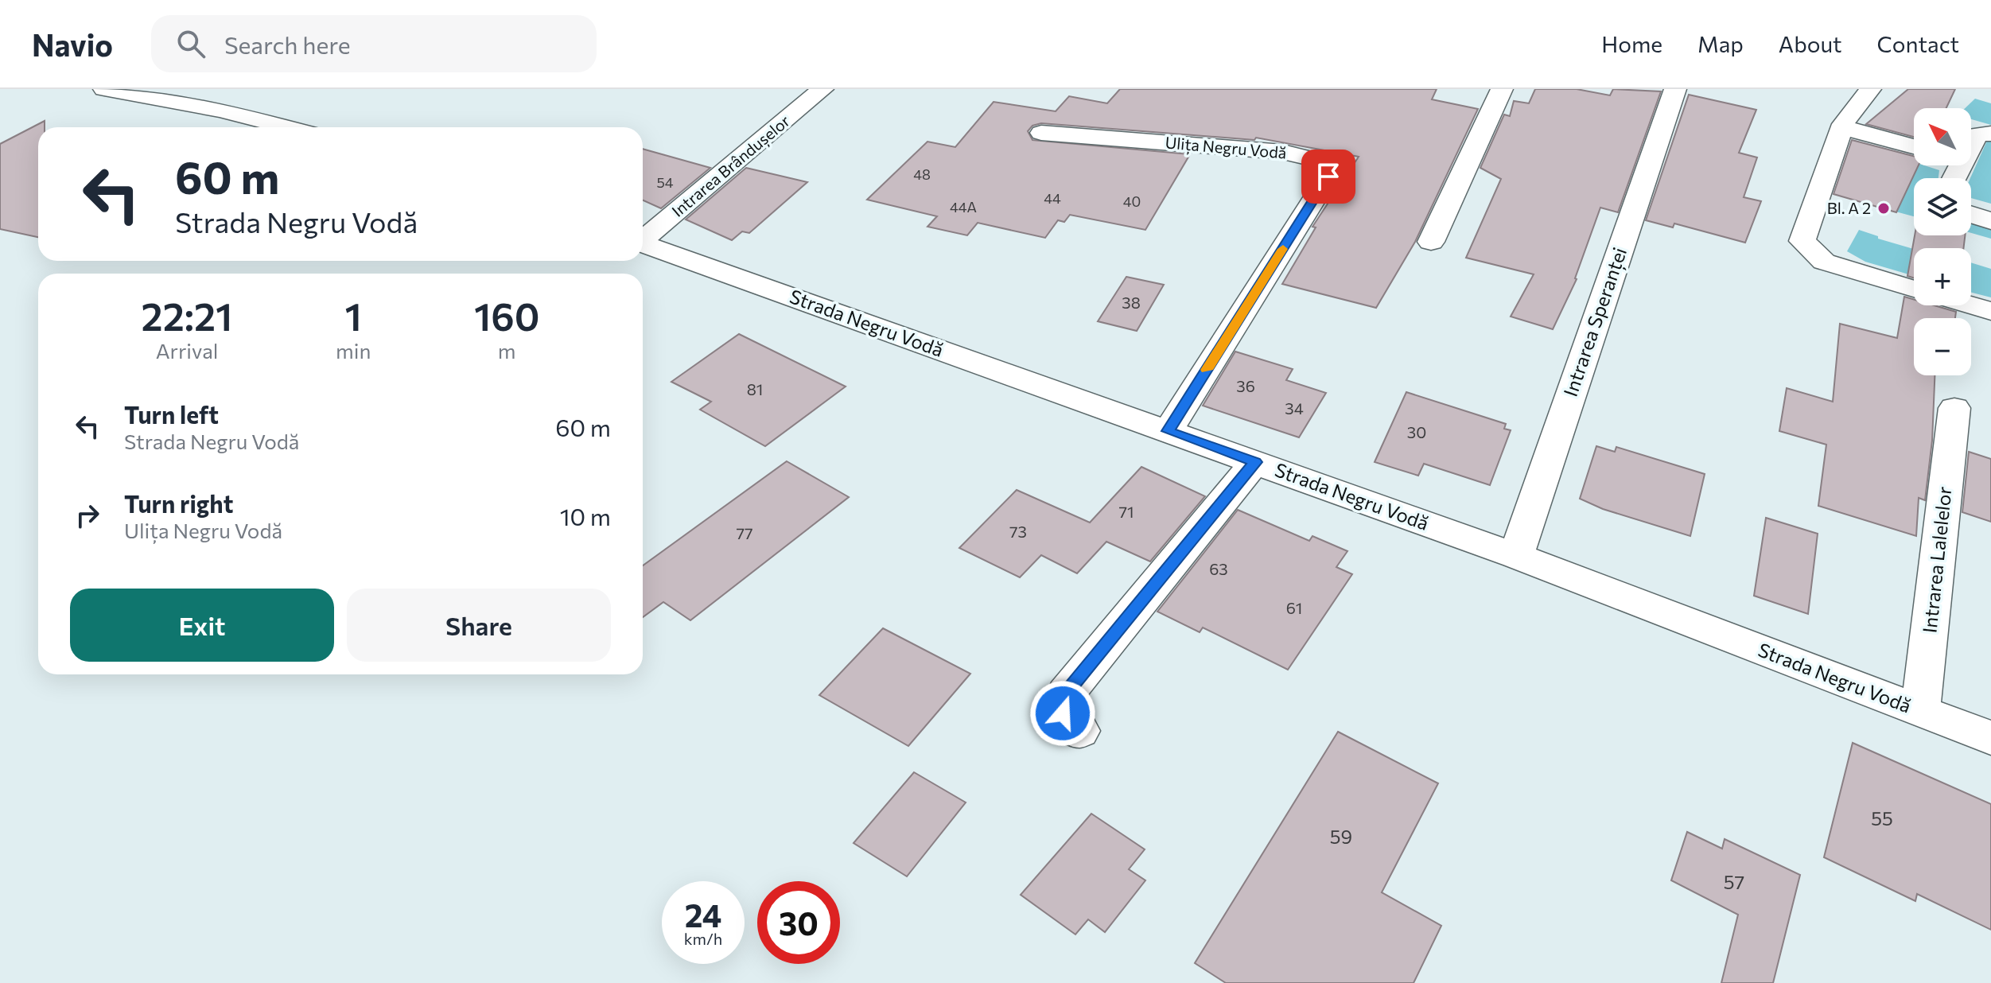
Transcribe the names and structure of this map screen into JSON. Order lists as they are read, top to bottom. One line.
{"streets":{"street":["Ulița Negru Vodă","Intrarea Brândușelor","Intrarea Speranței","Strada Negru Vodă","Intrarea Lalelelor"]},"crossings":[["Ulița Negru Vodă","Strada Negru Vodă"],["Intrarea Speranței","Strada Negru Vodă"],["Strada Negru Vodă","Intrarea Lalelelor"]],"places":["Bl. A 2"],"house_numbers":["48","54","44","40","44A","38","36","81","34","30","71","73","77","63","61","55","59","57"],"north":"top left","page":{"header":"Navio","search":"Search here","nav":["Home","Map","About","Contact"],"map_buttons":["+","−"],"turn":["60 m","Strada Negru Vodă"],"eta":["22:21","Arrival","1","min","160","m"],"list":[{"name":"Turn left","note":"Strada Negru Vodă","value":"60 m"},{"name":"Turn right","note":"Ulița Negru Vodă","value":"10 m"}],"buttons":["Exit","Share"],"speed":"24 km/h","limit":"30"}}
